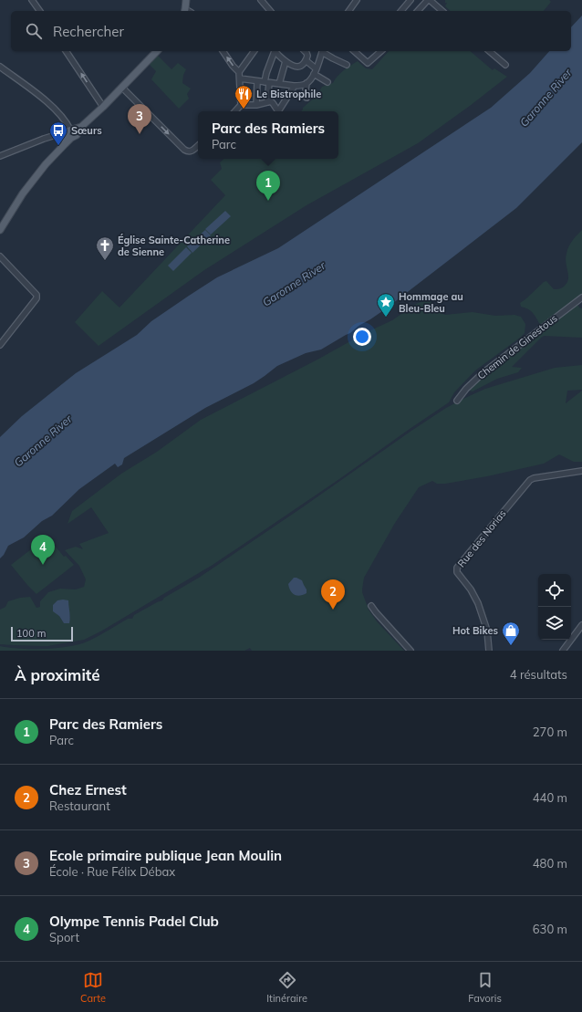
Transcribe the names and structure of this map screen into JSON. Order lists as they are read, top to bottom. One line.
{"streets":{"street":["Chemin de Ginestous","Rue des Norias"]},"water":["Garonne River"],"places":{"restaurant":["Le Bistrophile"],"bus stop":["Sœurs"],"church":["Église Sainte-Catherine de Sienne"],"place":["Hommage au Bleu-Bleu"],"shop":["Hot Bikes"]},"scale_bar":"100 m","page":{"search":"Rechercher","pins":["3","1","4","2"],"popup":["Parc des Ramiers","Parc"],"scale":"100 m","heading":["À proximité","4 résultats"],"list":[{"mark":"1","name":"Parc des Ramiers","note":"Parc","value":"270 m"},{"mark":"2","name":"Chez Ernest","note":"Restaurant","value":"440 m"},{"mark":"3","name":"Ecole primaire publique Jean Moulin","note":"École · Rue Félix Débax","value":"480 m"},{"mark":"4","name":"Olympe Tennis Padel Club","note":"Sport","value":"630 m"}],"nav":["Carte","Itinéraire","Favoris"]}}
